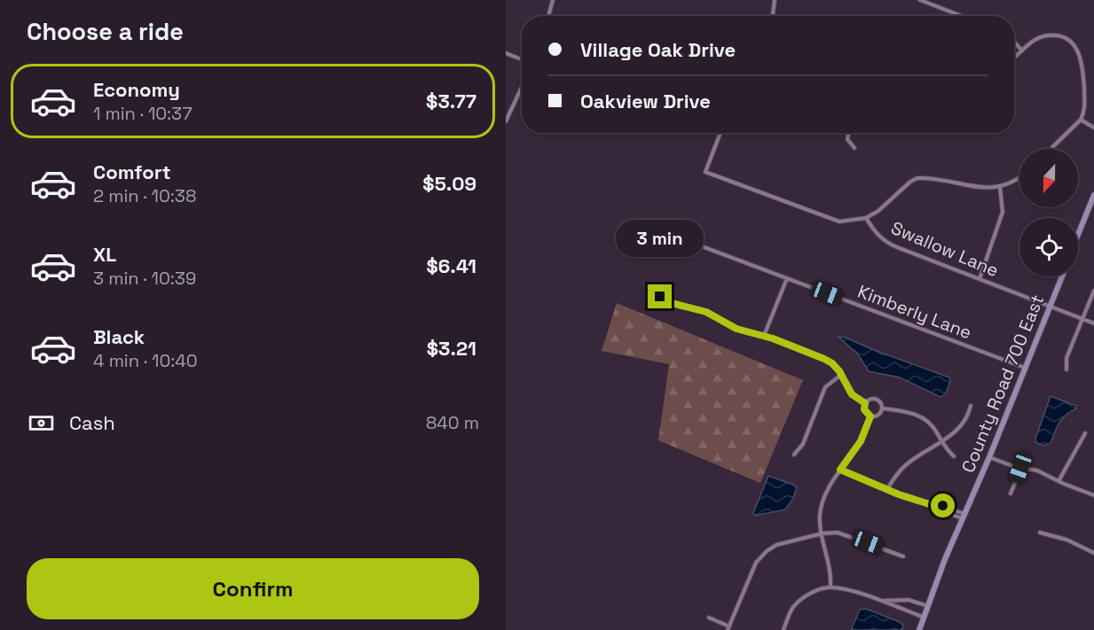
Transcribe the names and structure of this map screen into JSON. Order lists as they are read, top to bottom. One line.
{"streets":{"main road":["County Road 700 East"],"street":["Swallow Lane","Kimberly Lane"]},"crossings":[["Swallow Lane","County Road 700 East"],["Kimberly Lane","County Road 700 East"]],"north":"bottom","page":{"heading":"Choose a ride","banner":["Village Oak Drive","Oakview Drive"],"list":[{"name":"Economy","note":"1 min · 10:37","value":"$3.77"},{"name":"Comfort","note":"2 min · 10:38","value":"$5.09"},{"name":"XL","note":"3 min · 10:39","value":"$6.41"},{"name":"Black","note":"4 min · 10:40","value":"$3.21"}],"bubble":"3 min","pay":["Cash","840 m"],"buttons":"Confirm"}}
